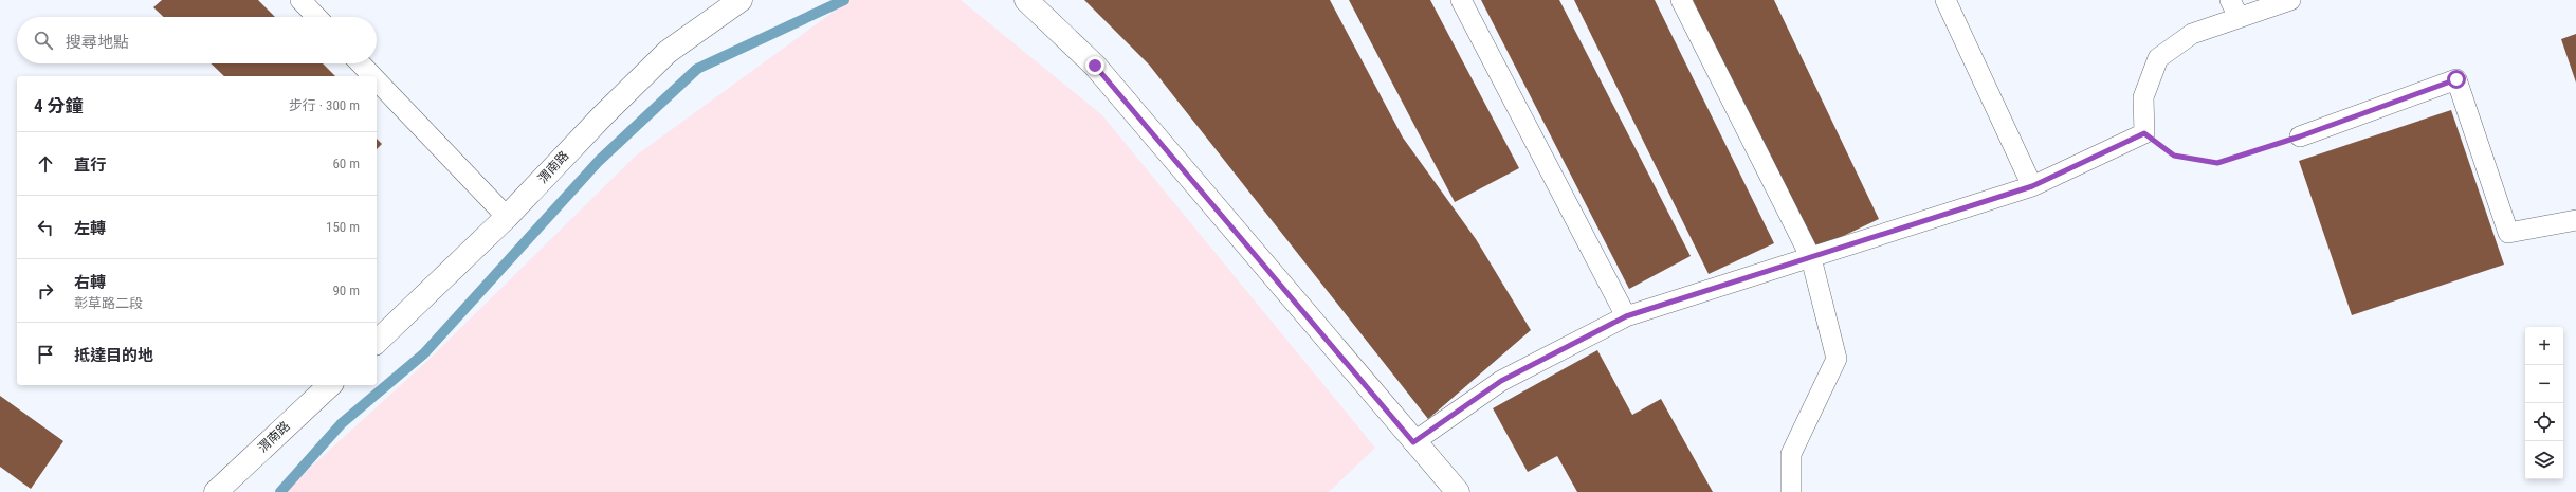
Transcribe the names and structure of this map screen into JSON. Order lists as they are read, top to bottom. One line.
{"streets":{"street":["渭南路"]},"page":{"search":"搜尋地點","heading":["4 分鐘","步行 · 300 m"],"list":[["直行","60 m"],["左轉","150 m"],["右轉","彰草路二段","90 m"],"抵達目的地"],"map_buttons":["+","−"]}}
